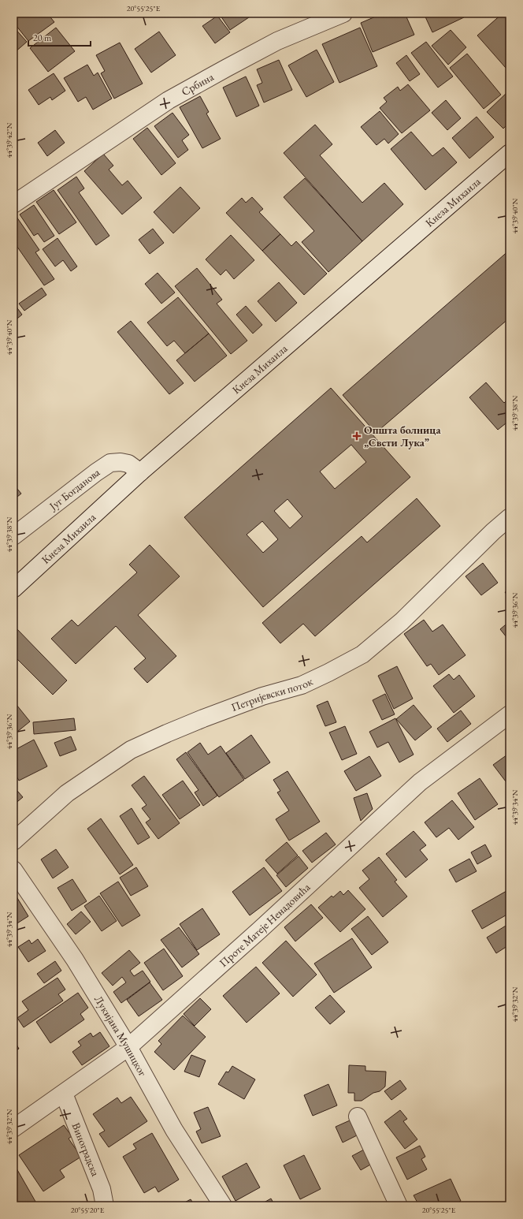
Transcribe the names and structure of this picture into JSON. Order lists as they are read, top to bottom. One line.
{"streets":{"street":["Србина","Кнеза Михаила","Југ Богданова","Петријевски поток","Проте Матеје Ненадовића","Лукијана Мушицког","Виноградска"]},"crossings":[["Кнеза Михаила","Југ Богданова"],["Проте Матеје Ненадовића","Лукијана Мушицког"],["Проте Матеје Ненадовића","Виноградска"]],"places":{"health":["Општа болница „Свети Лука”"]},"scale_bar":"20 m","coordinates":["20°55'25\"E","44°39'42\"N","44°39'40\"N","44°39'38\"N","44°39'36\"N","44°39'34\"N","44°39'32\"N","20°55'20\"E"]}
